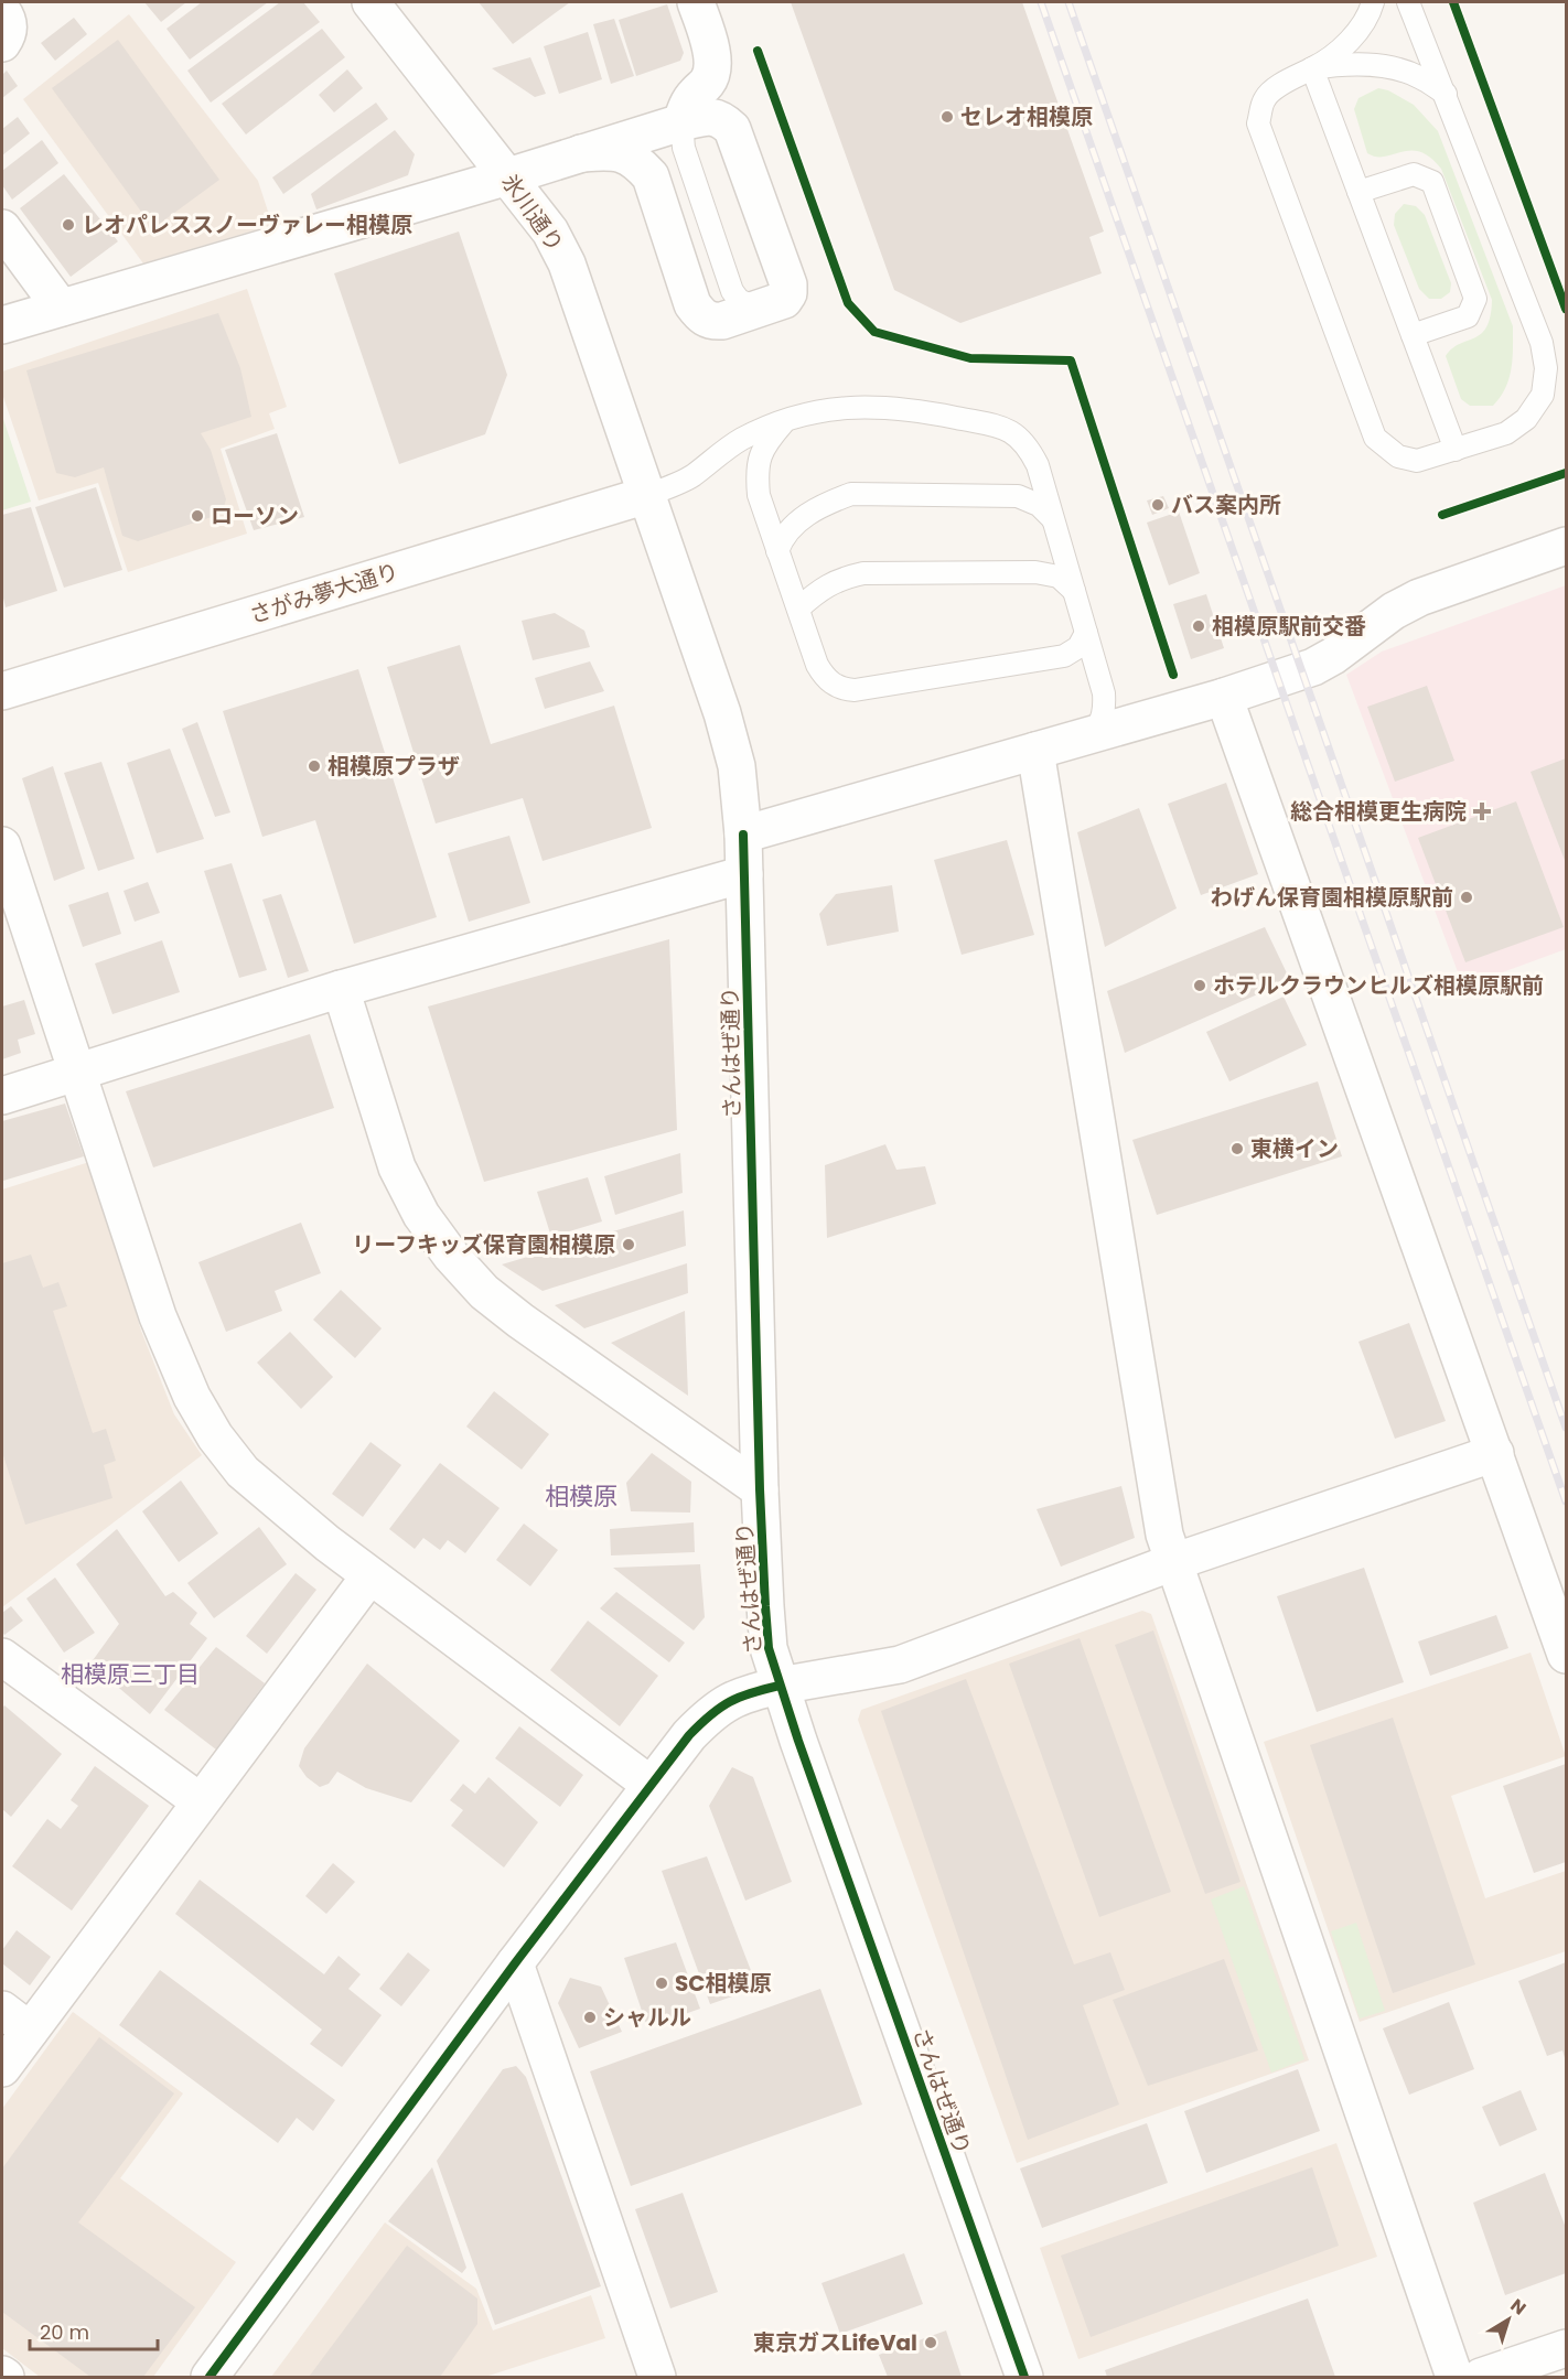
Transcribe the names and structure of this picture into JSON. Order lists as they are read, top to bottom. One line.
{"streets":{"street":["氷川通り","さがみ夢大通り","さんはぜ通り"]},"crossings":[["氷川通り","さがみ夢大通り"],["氷川通り","さんはぜ通り"],["さがみ夢大通り","さんはぜ通り"]],"districts":["相模原","相模原三丁目"],"places":{"other":["セレオ相模原","レオパレススノーヴァレー相模原","バス案内所","ローソン","相模原駅前交番","相模原プラザ","わげん保育園相模原駅前","ホテルクラウンヒルズ相模原駅前","東横イン","リーフキッズ保育園相模原","SC相模原","シャルル","東京ガスLifeVal"],"health":["総合相模更生病院"]},"scale_bar":"20 m","north":"top right"}
